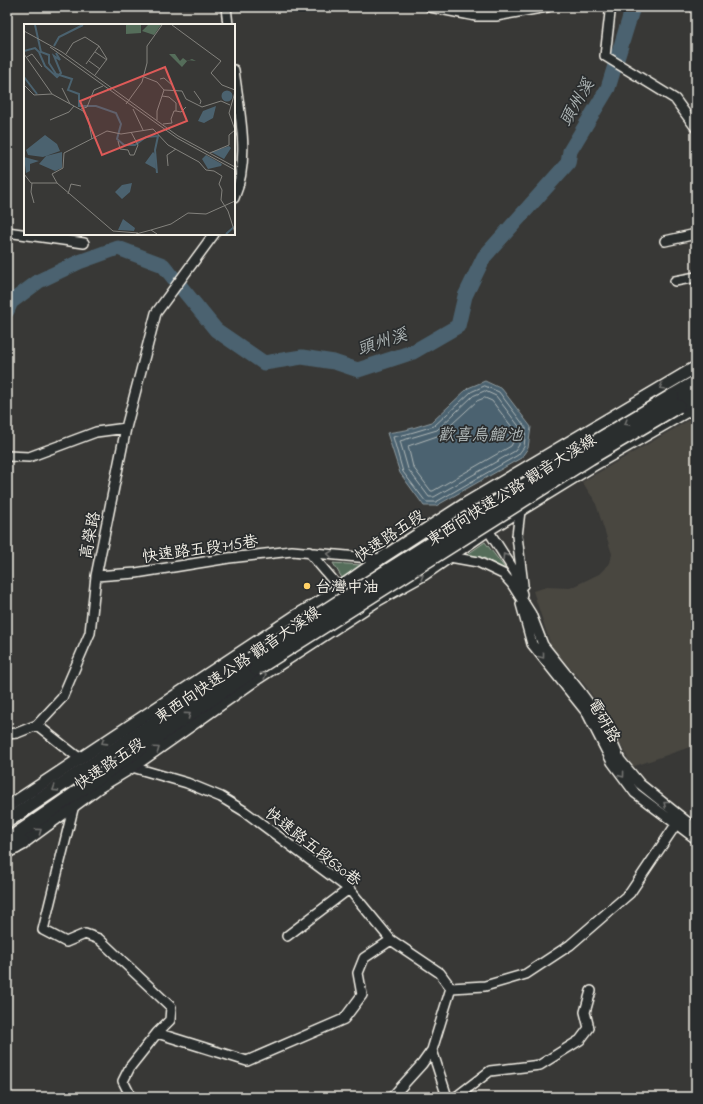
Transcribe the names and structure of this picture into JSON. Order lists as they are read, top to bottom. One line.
{"streets":{"highway":["東西向快速公路 觀音大溪線"],"main road":["快速路五段"],"street":["高榮路","快速路五段715巷","電研路","快速路五段630巷"]},"crossings":[["高榮路","快速路五段715巷"],["快速路五段","快速路五段715巷"],["快速路五段","電研路"],["快速路五段","快速路五段630巷"]],"water":["頭州溪","歡喜烏鰡池"],"places":["台灣中油"]}
